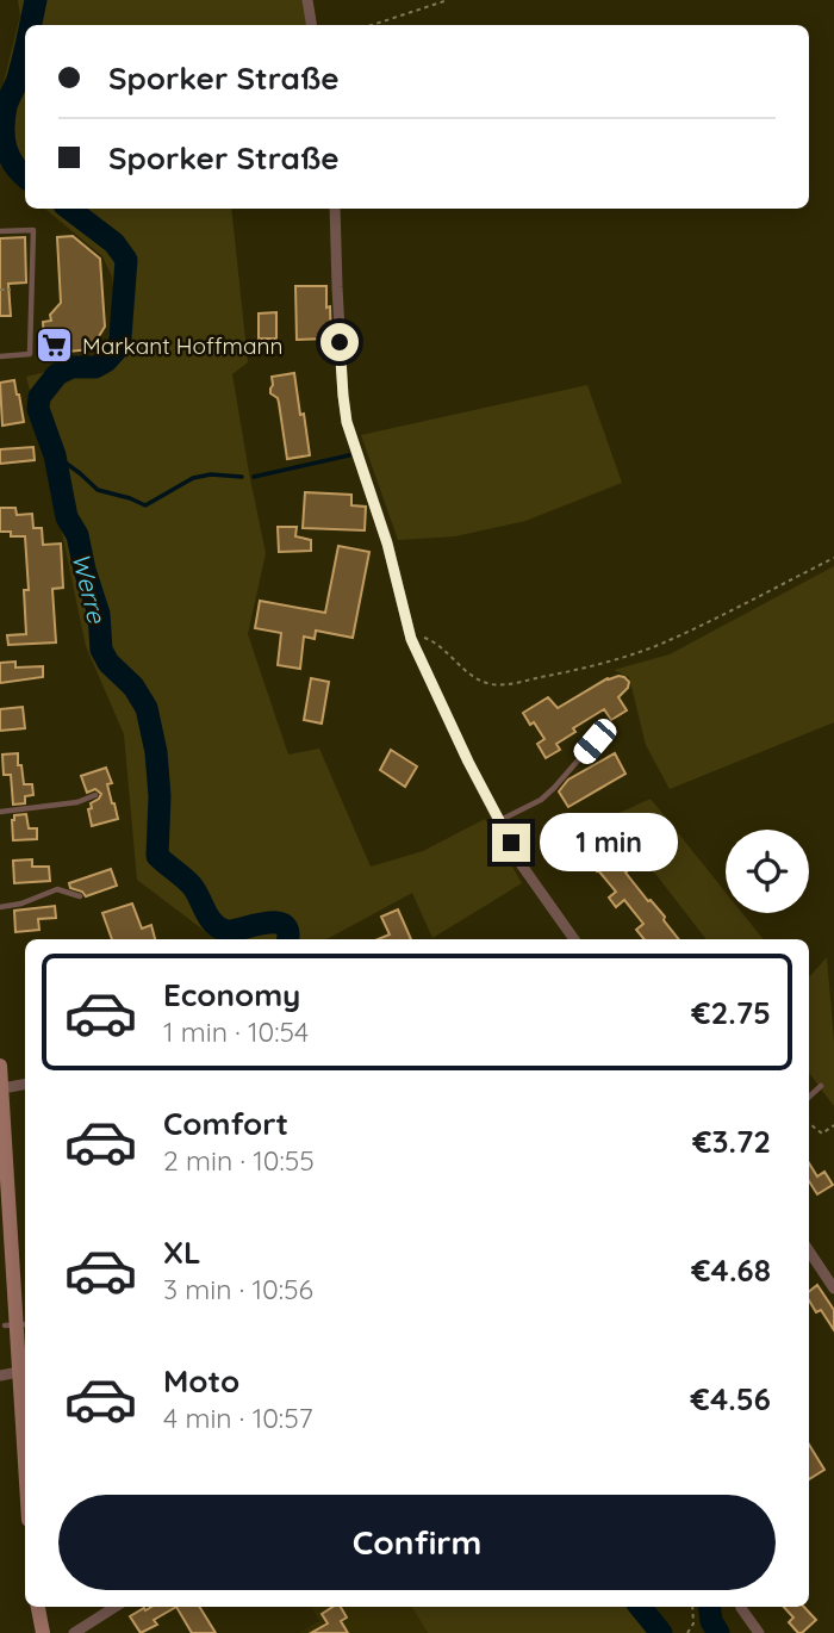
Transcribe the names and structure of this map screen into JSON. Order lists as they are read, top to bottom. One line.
{"water":["Werre"],"places":{"supermarket":["Markant Hoffmann"]},"page":{"banner":["Sporker Straße","Sporker Straße"],"bubble":"1 min","list":[{"name":"Economy","note":"1 min · 10:54","value":"€2.75"},{"name":"Comfort","note":"2 min · 10:55","value":"€3.72"},{"name":"XL","note":"3 min · 10:56","value":"€4.68"},{"name":"Moto","note":"4 min · 10:57","value":"€4.56"}],"buttons":"Confirm"}}
